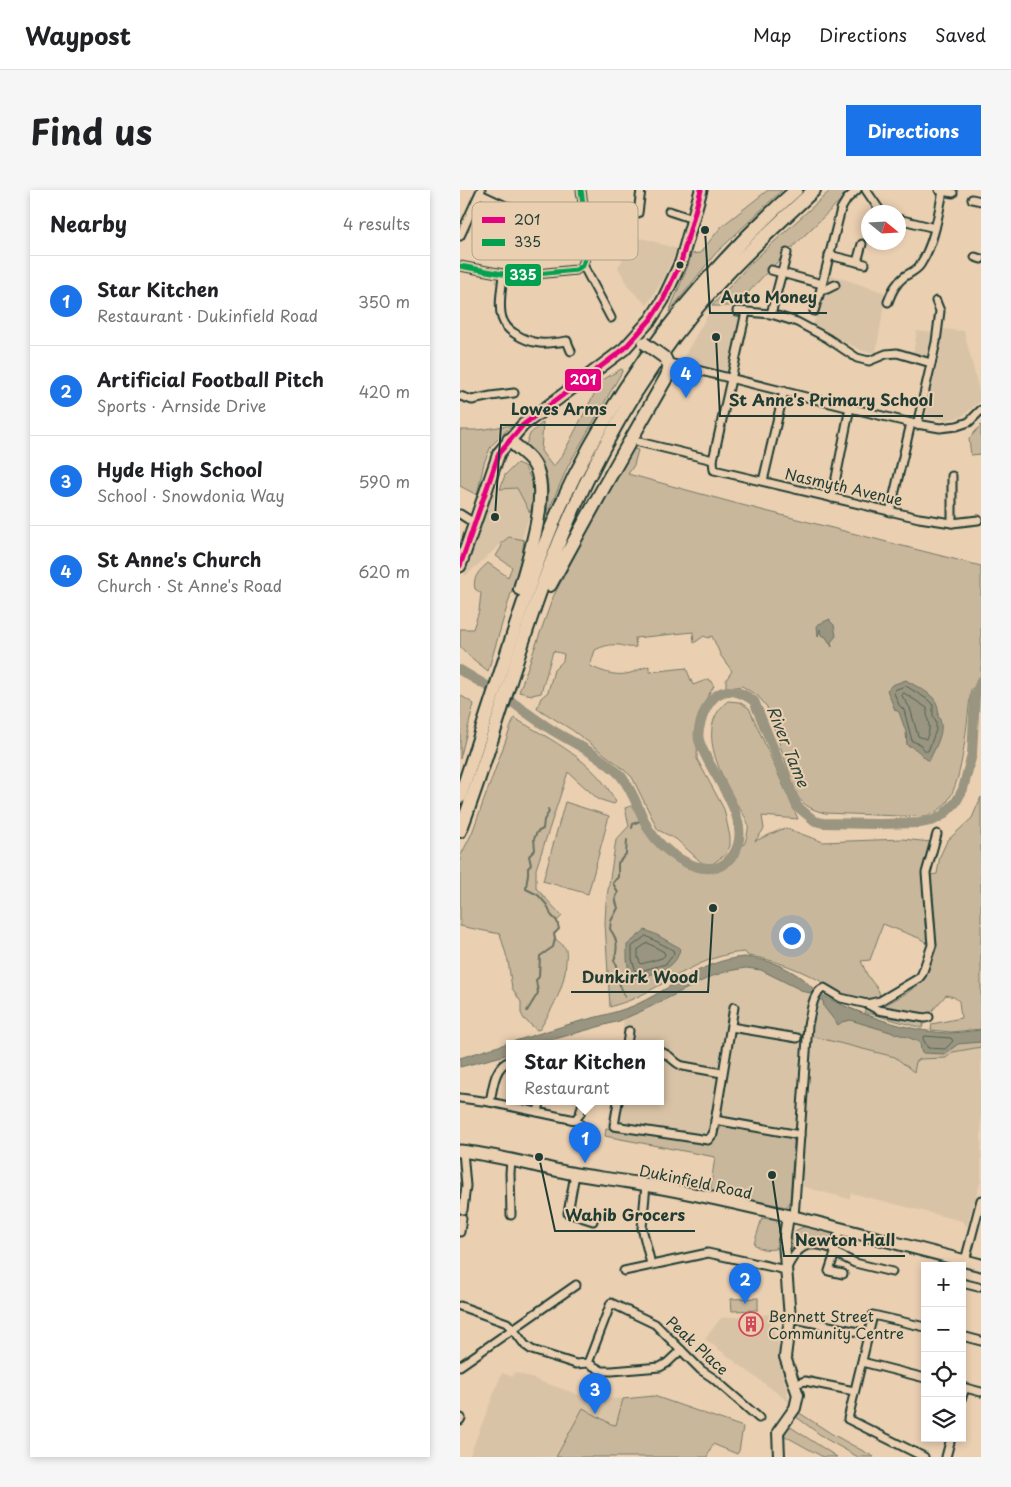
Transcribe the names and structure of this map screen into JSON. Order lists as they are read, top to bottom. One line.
{"streets":{"main road":["Dukinfield Road"],"street":["Nasmyth Avenue","Peak Place"]},"water":["River Tame"],"places":{"other":["Auto Money","St Anne's Primary School","Lowes Arms","Dunkirk Wood","Wahib Grocers","Newton Hall"],"building":["Bennett Street Community Centre"]},"lines":["transit line 201","transit line 335"],"legend":["201","335"],"north":"right","page":{"header":"Waypost","nav":["Map","Directions","Saved"],"title":"Find us","buttons":"Directions","heading":["Nearby","4 results"],"list":[{"mark":"1","name":"Star Kitchen","note":"Restaurant · Dukinfield Road","value":"350 m"},{"mark":"2","name":"Artificial Football Pitch","note":"Sports · Arnside Drive","value":"420 m"},{"mark":"3","name":"Hyde High School","note":"School · Snowdonia Way","value":"590 m"},{"mark":"4","name":"St Anne's Church","note":"Church · St Anne's Road","value":"620 m"}],"pins":["4","1","2","3"],"popup":["Star Kitchen","Restaurant"],"map_buttons":["+","−"]}}
